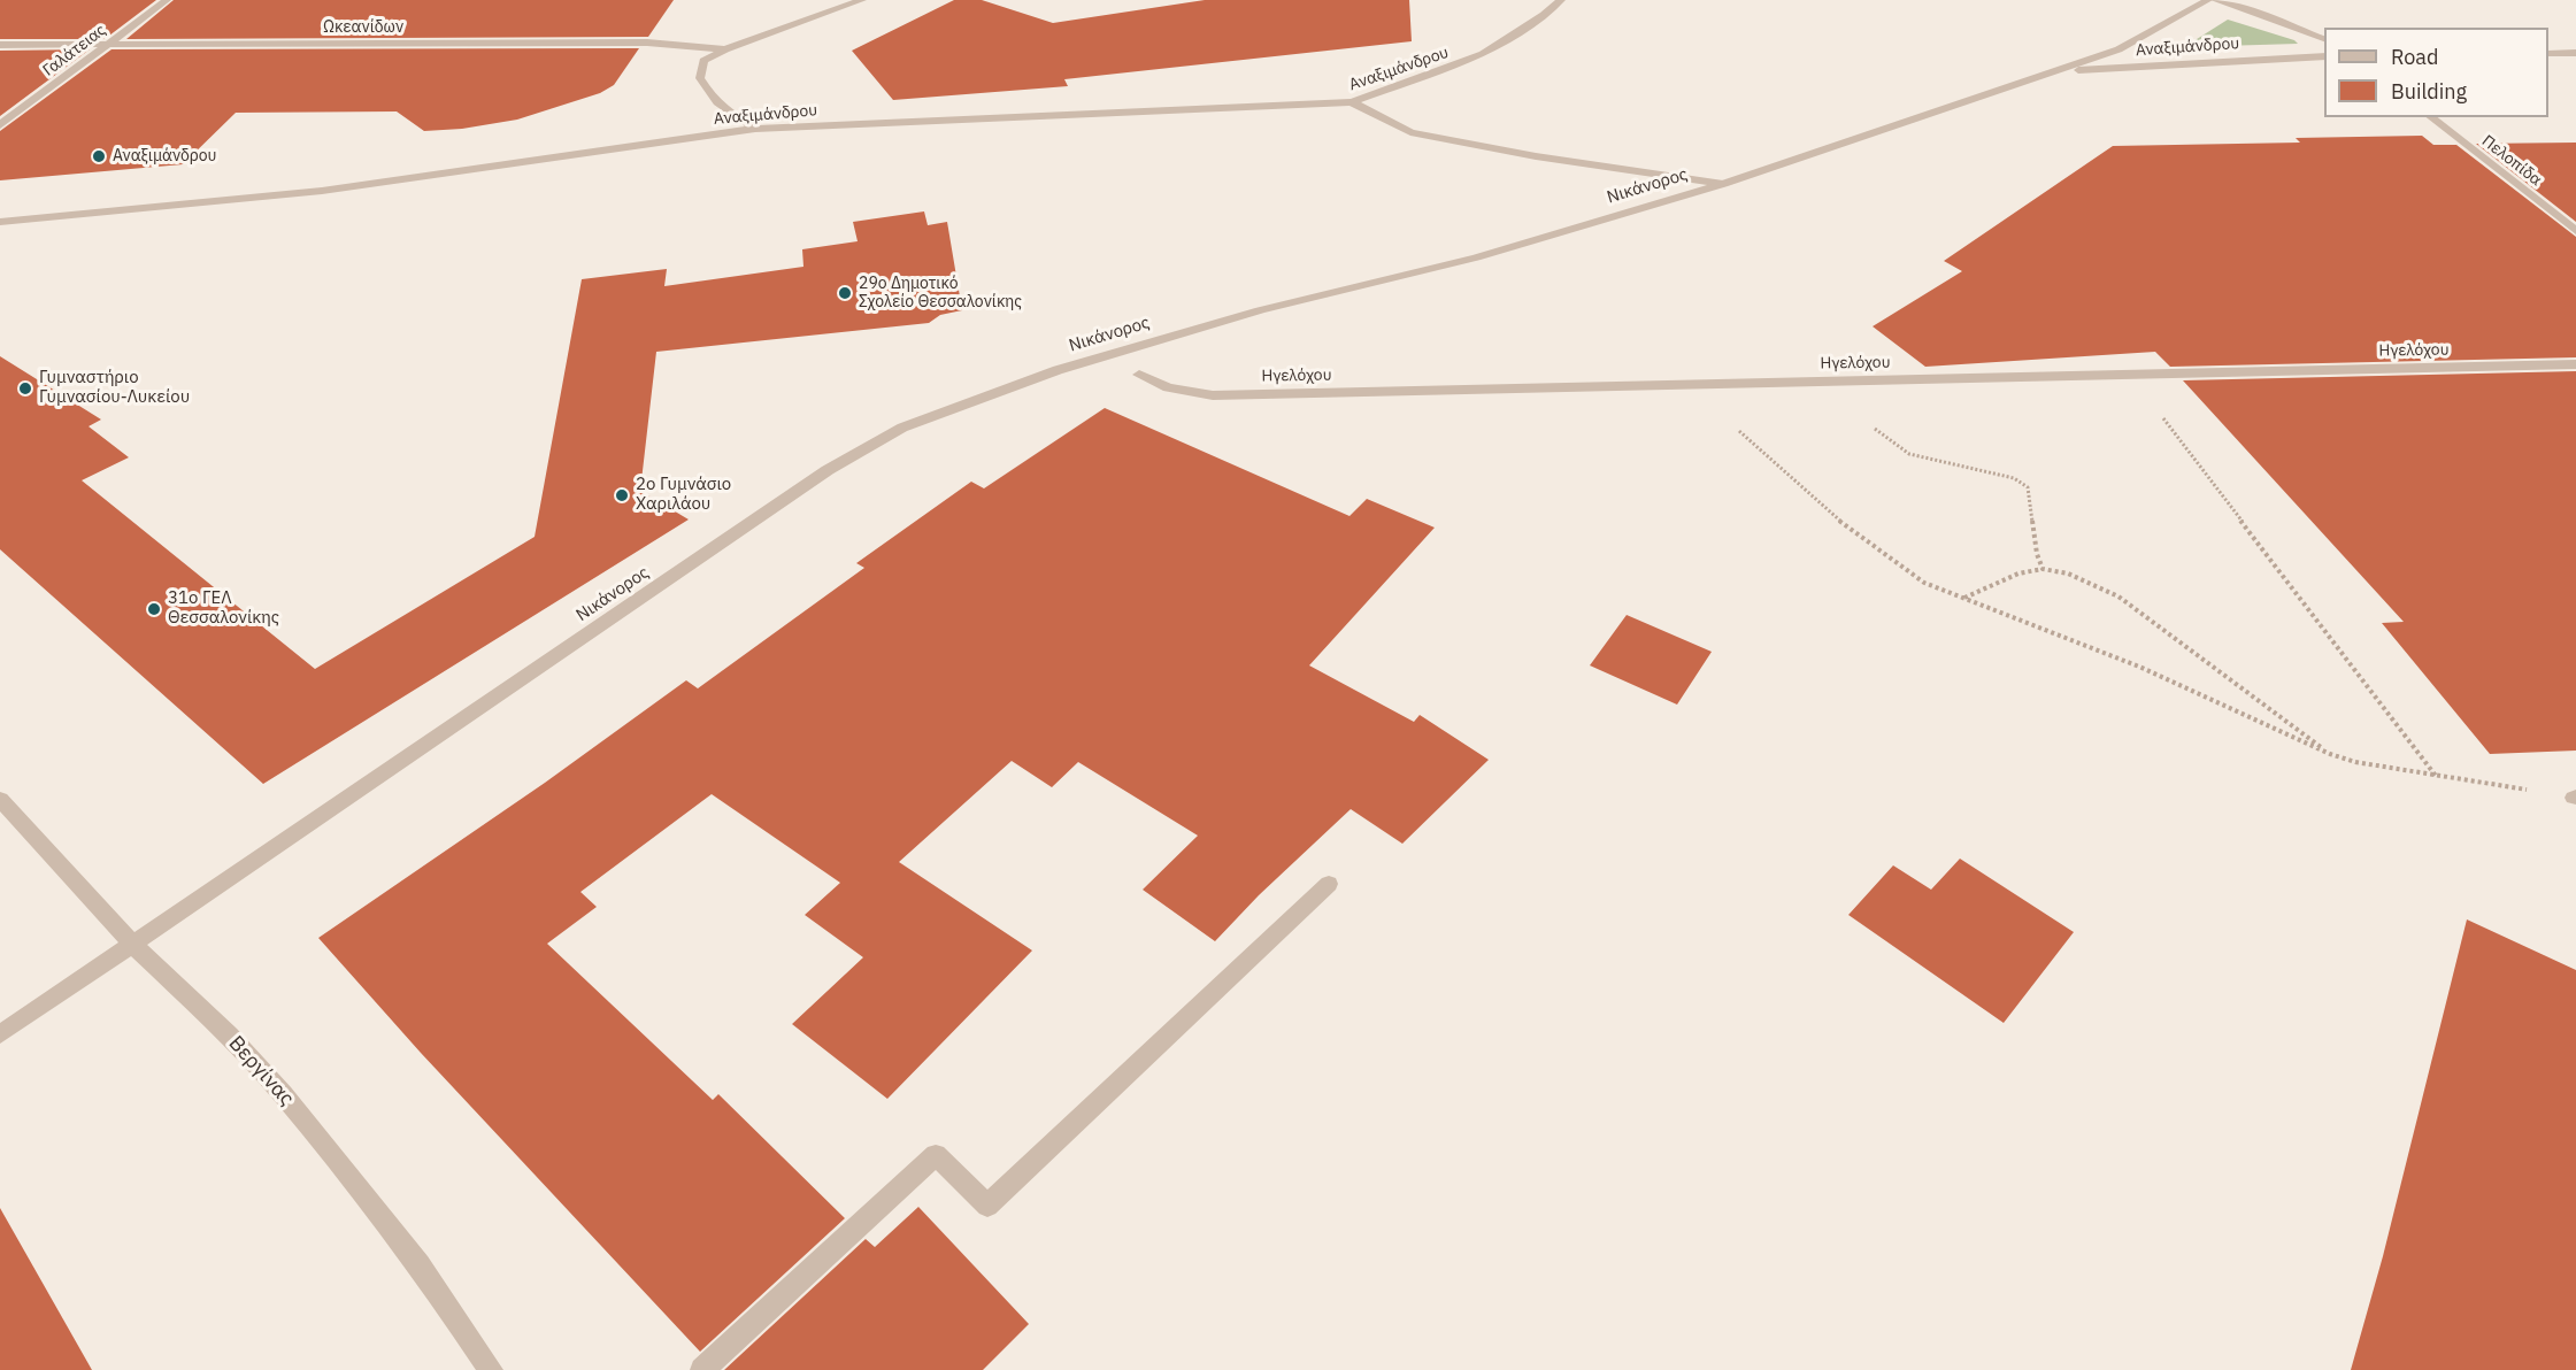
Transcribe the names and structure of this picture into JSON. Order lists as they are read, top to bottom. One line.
{"streets":{"street":["Ωκεανίδων","Αναξιμάνδρου","Γαλάτειας","Πελοπίδα","Νικάνορος","Ηγελόχου","Βεργίνας"]},"crossings":[["Ωκεανίδων","Γαλάτειας"],["Αναξιμάνδρου","Νικάνορος"],["Νικάνορος","Βεργίνας"]],"places":["Αναξιμάνδρου","29ο Δημοτικό Σχολείο Θεσσαλονίκης","Γυμναστήριο Γυμνασίου-Λυκείου","2ο Γυμνάσιο Χαριλάου","31ο ΓΕΛ Θεσσαλονίκης"],"legend":["Road","Building"]}
